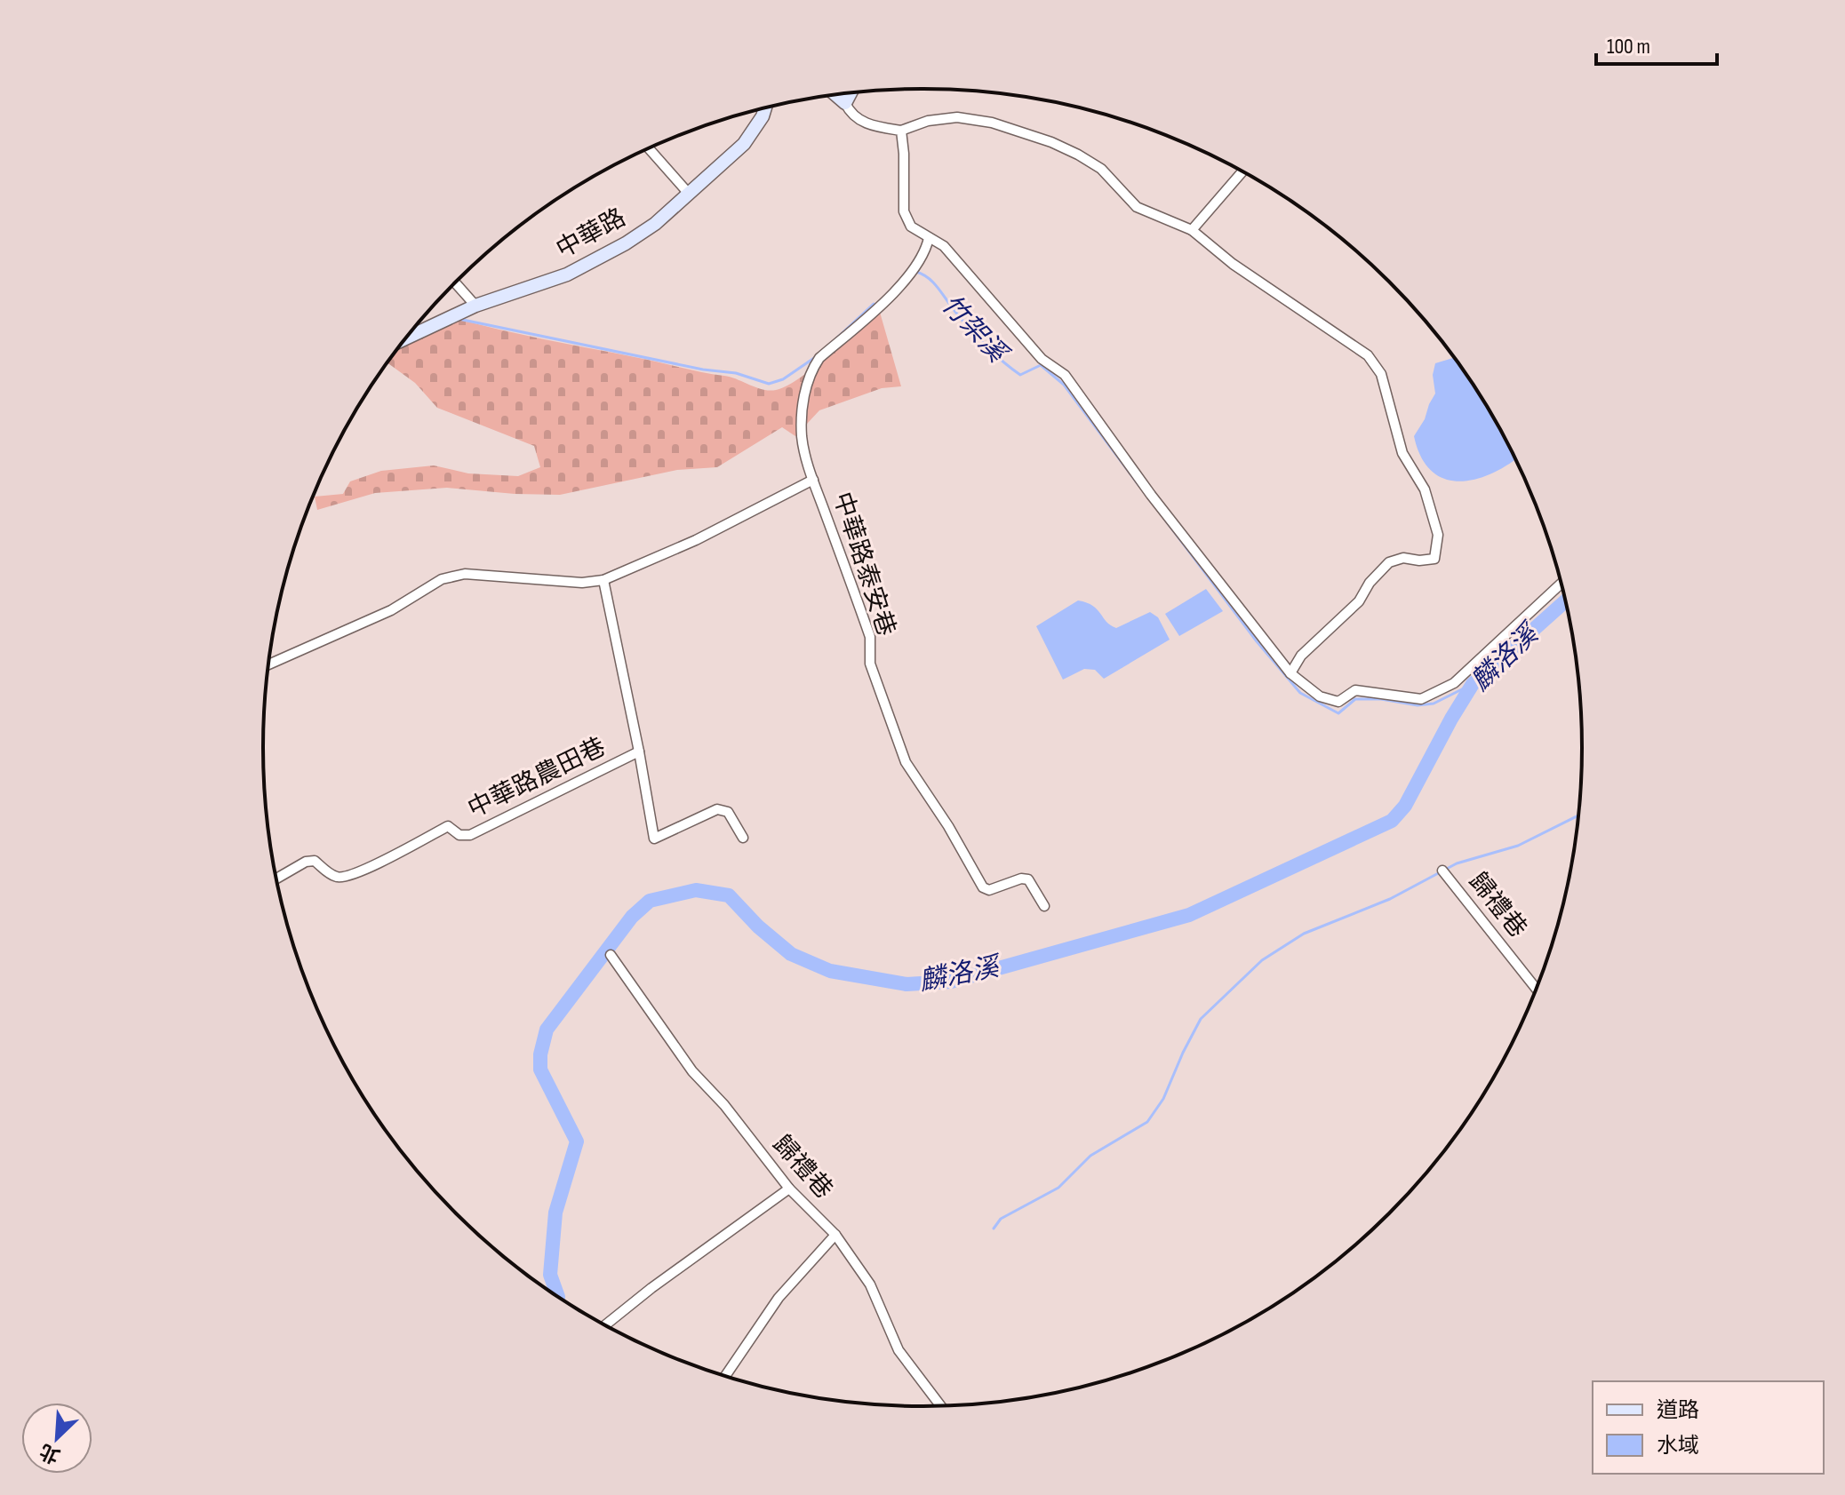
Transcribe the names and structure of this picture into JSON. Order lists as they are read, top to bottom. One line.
{"streets":{"street":["中華路","中華路泰安巷","中華路農田巷","歸禮巷"]},"water":["竹架溪","麟洛溪"],"legend":["道路","水域"],"scale_bar":"100 m","north":"bottom left"}
